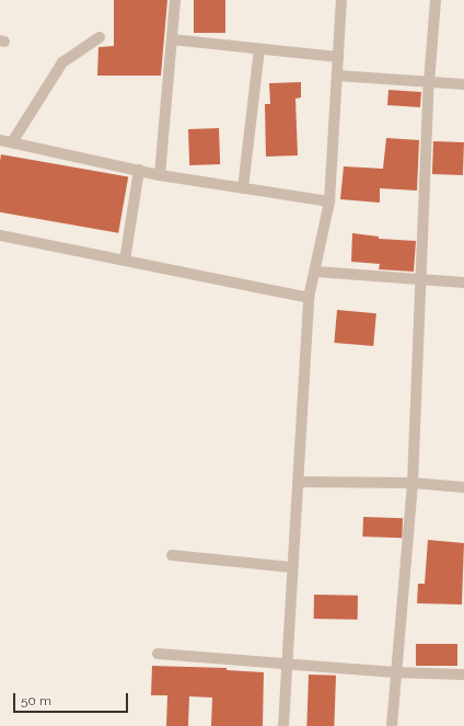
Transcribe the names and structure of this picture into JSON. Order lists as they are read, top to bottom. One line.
{"scale_bar":"50 m"}
